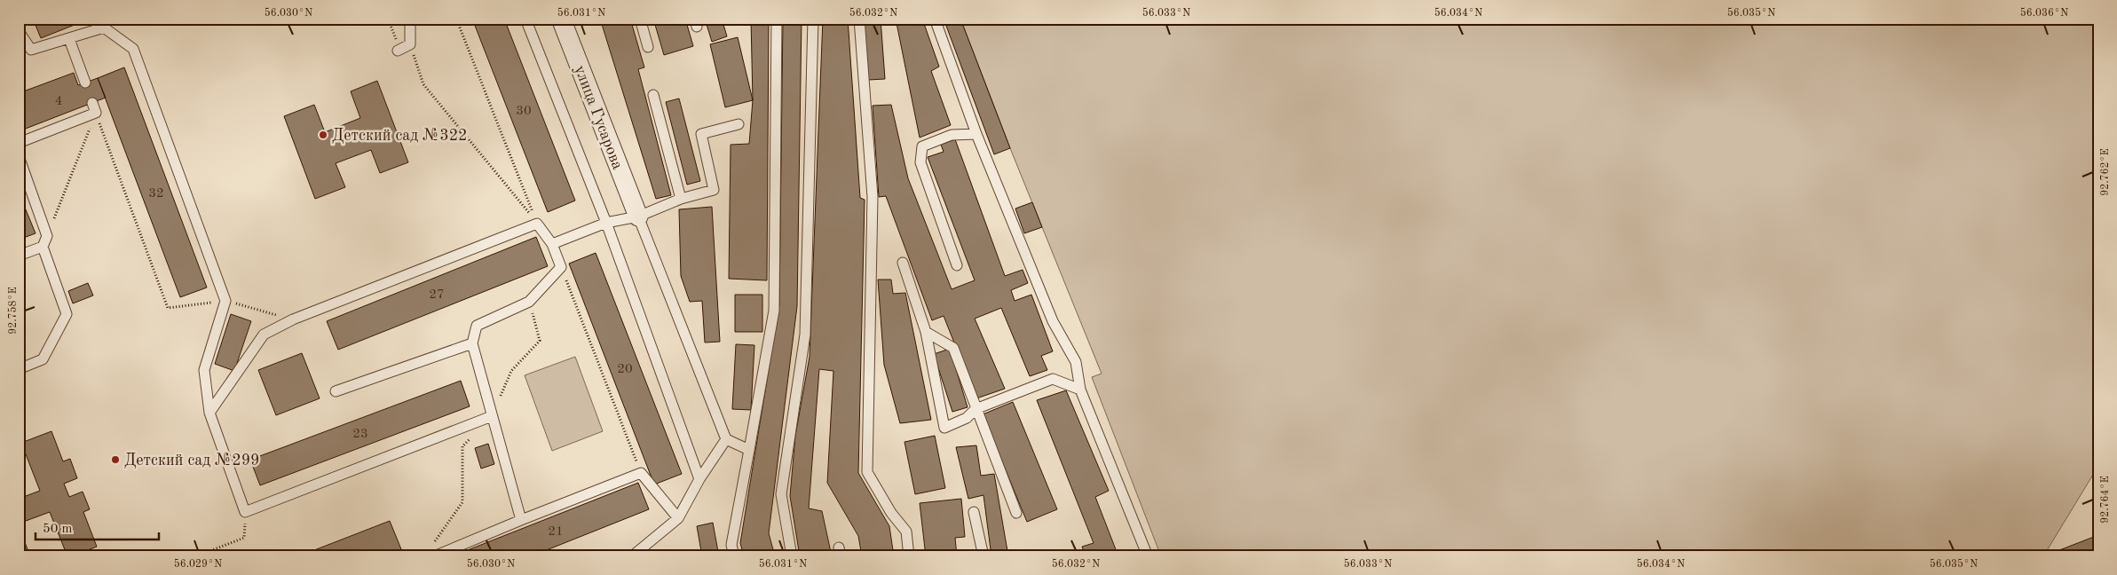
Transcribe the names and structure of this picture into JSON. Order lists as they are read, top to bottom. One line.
{"streets":{"street":["улица Гусарова"]},"places":["Детский сад №322","Детский сад №299"],"house_numbers":["4","30","32","27","20","23","21"],"scale_bar":"50 m","coordinates":["56.030°N","56.031°N","56.032°N","56.033°N","56.034°N","56.035°N","56.036°N","92.762°E","92.758°E","92.764°E","56.029°N"]}
